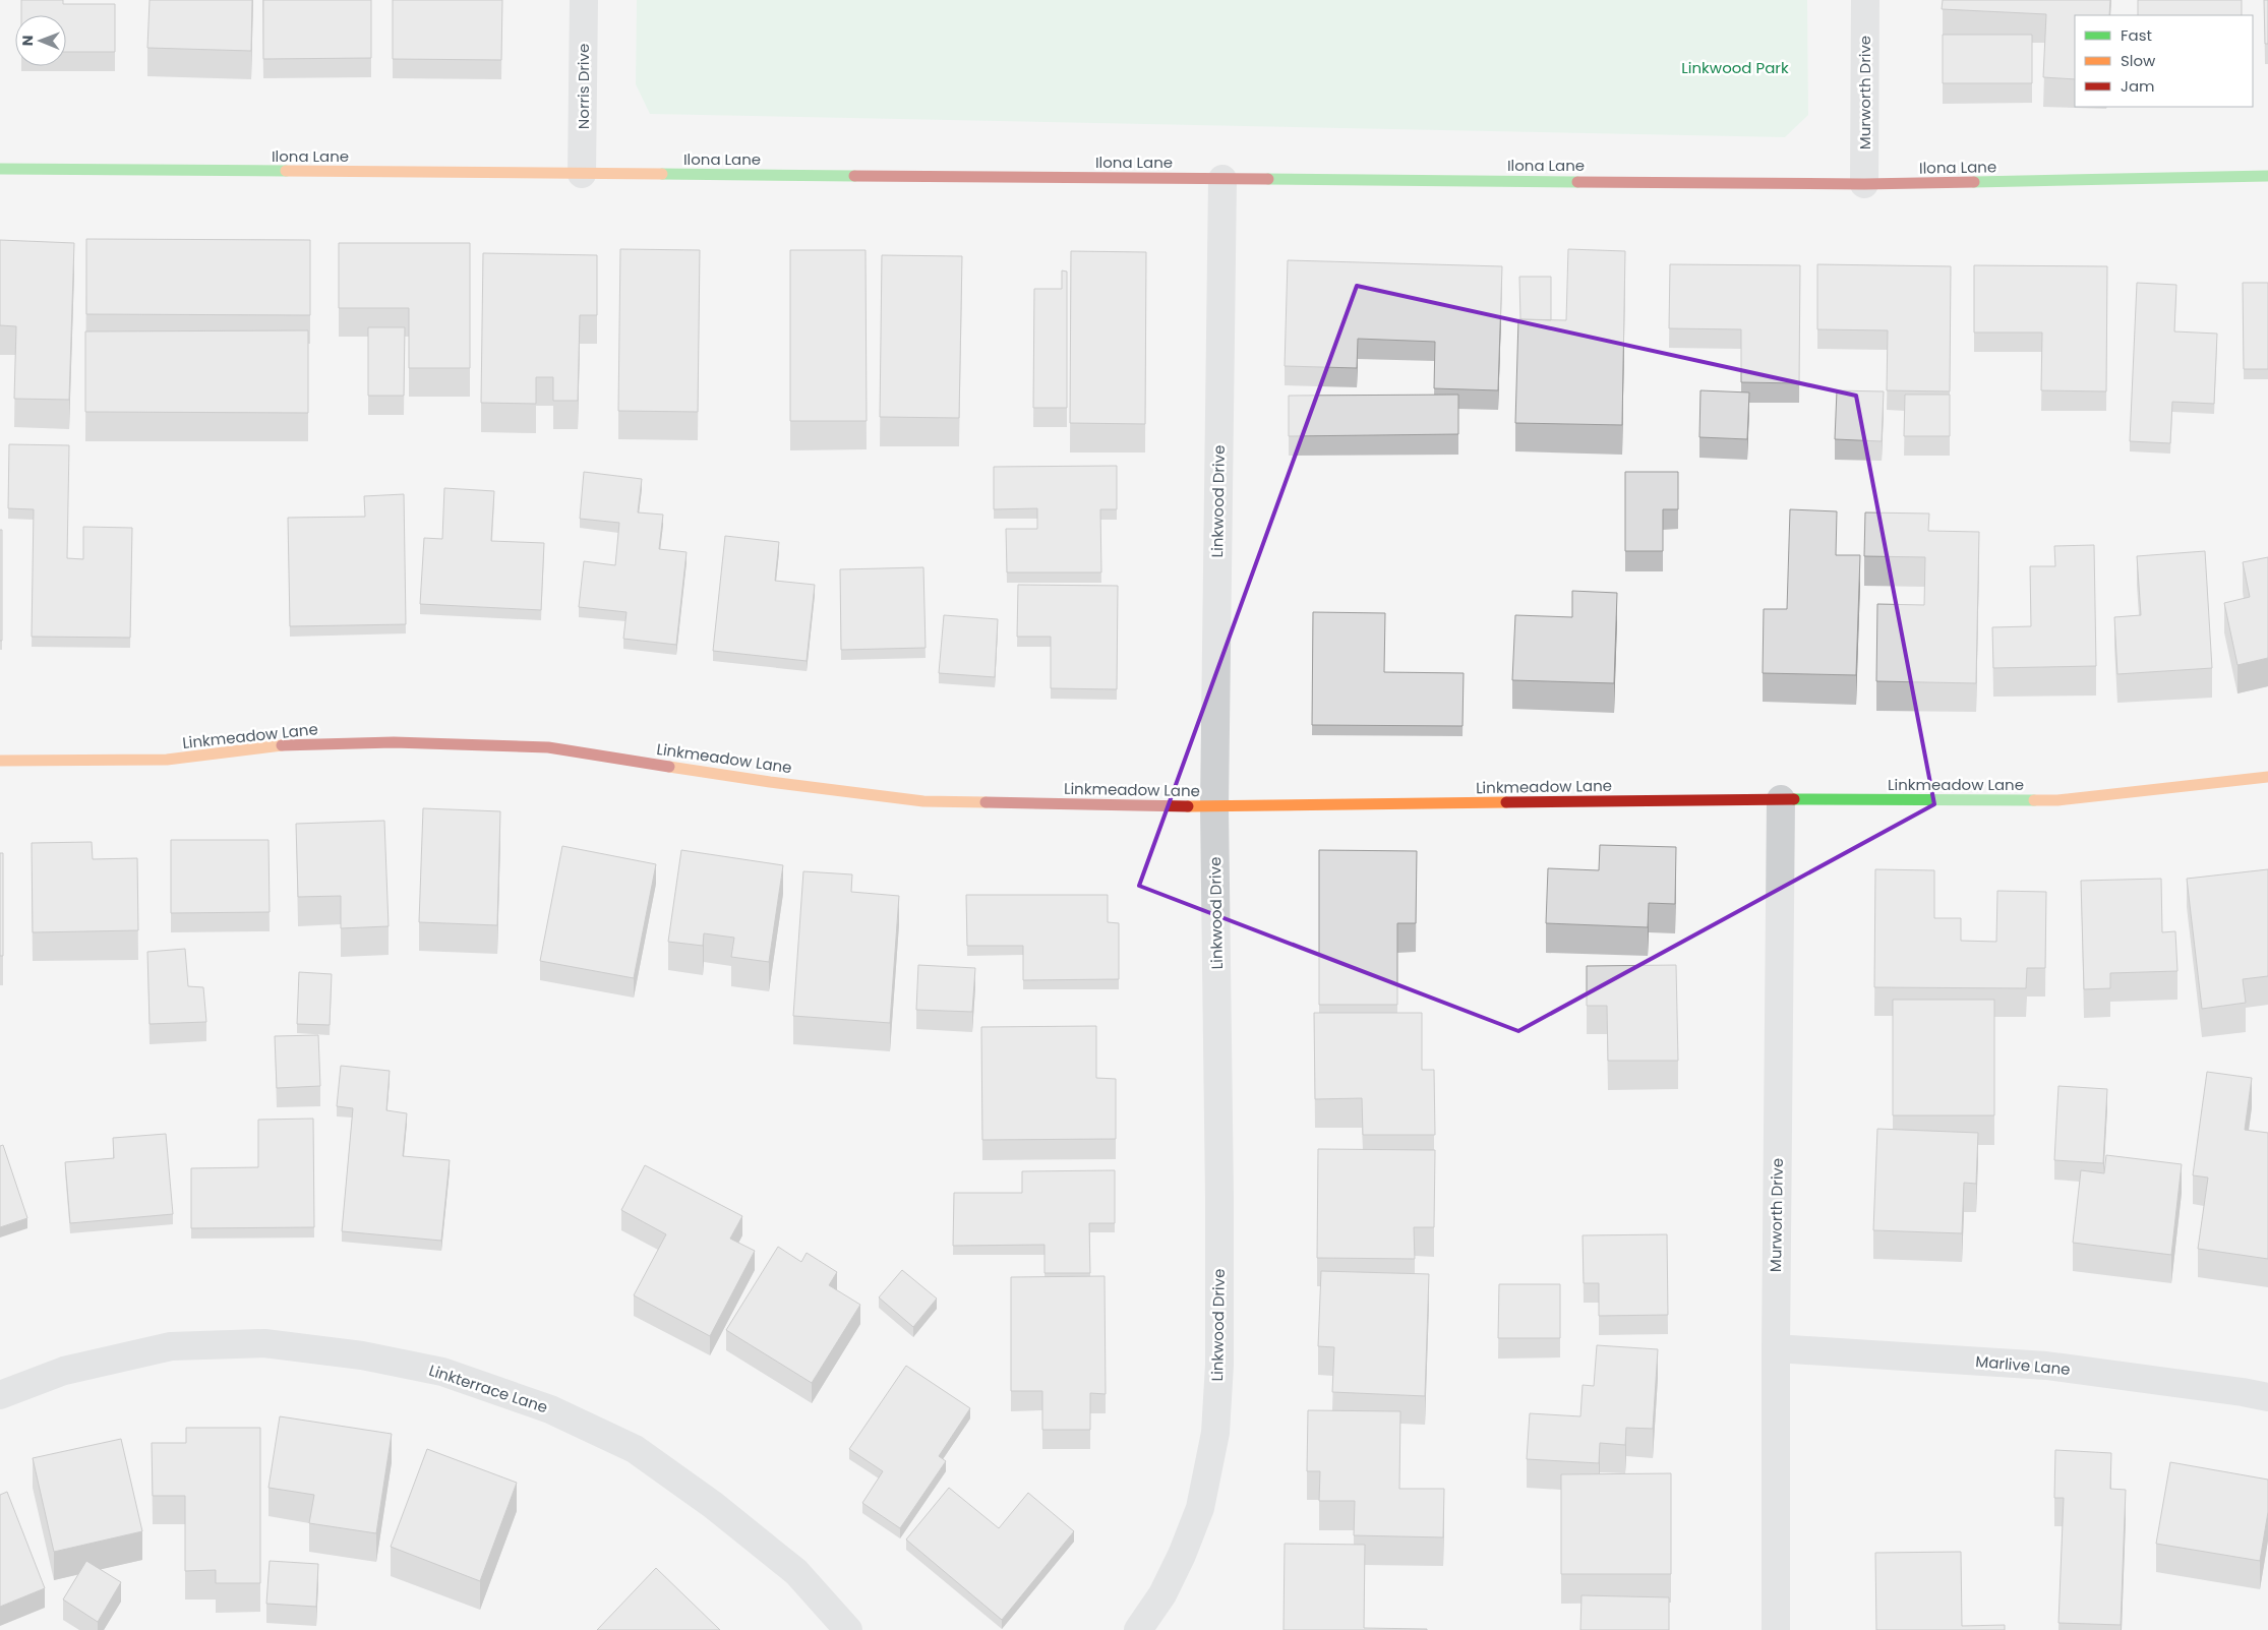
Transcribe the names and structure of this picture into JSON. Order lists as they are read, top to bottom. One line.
{"streets":{"street":["Norris Drive","Murworth Drive","Ilona Lane","Linkwood Drive","Linkmeadow Lane","Marlive Lane","Linkterrace Lane"]},"crossings":[["Norris Drive","Ilona Lane"],["Murworth Drive","Ilona Lane"],["Murworth Drive","Linkmeadow Lane"],["Murworth Drive","Marlive Lane"],["Ilona Lane","Linkwood Drive"],["Linkwood Drive","Linkmeadow Lane"]],"parks":["Linkwood Park"],"legend":["Fast","Slow","Jam"],"north":"left"}
